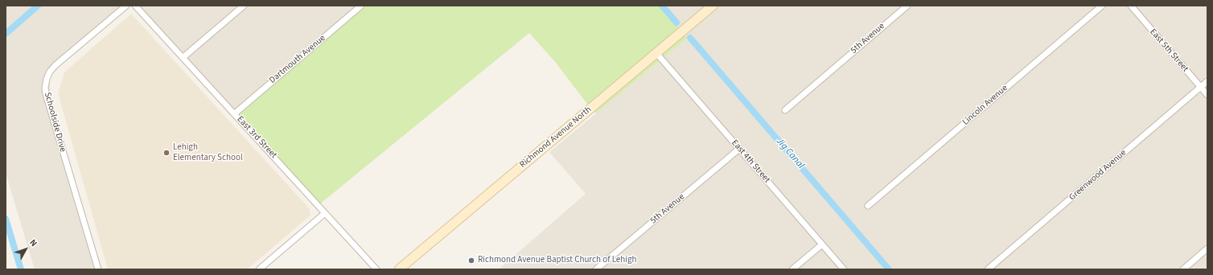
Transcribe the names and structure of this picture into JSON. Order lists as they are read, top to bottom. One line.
{"streets":{"street":["5th Avenue","East 5th Street","Dartmouth Avenue","Lincoln Avenue","Schoolside Drive","East 3rd Street","Richmond Avenue North","East 4th Street","Greenwood Avenue"]},"crossings":[["5th Avenue","East 4th Street"],["East 5th Street","Greenwood Avenue"],["Dartmouth Avenue","East 3rd Street"],["Richmond Avenue North","East 4th Street"]],"water":["Jig Canal"],"places":["Lehigh Elementary School","Richmond Avenue Baptist Church of Lehigh"],"north":"top right"}
